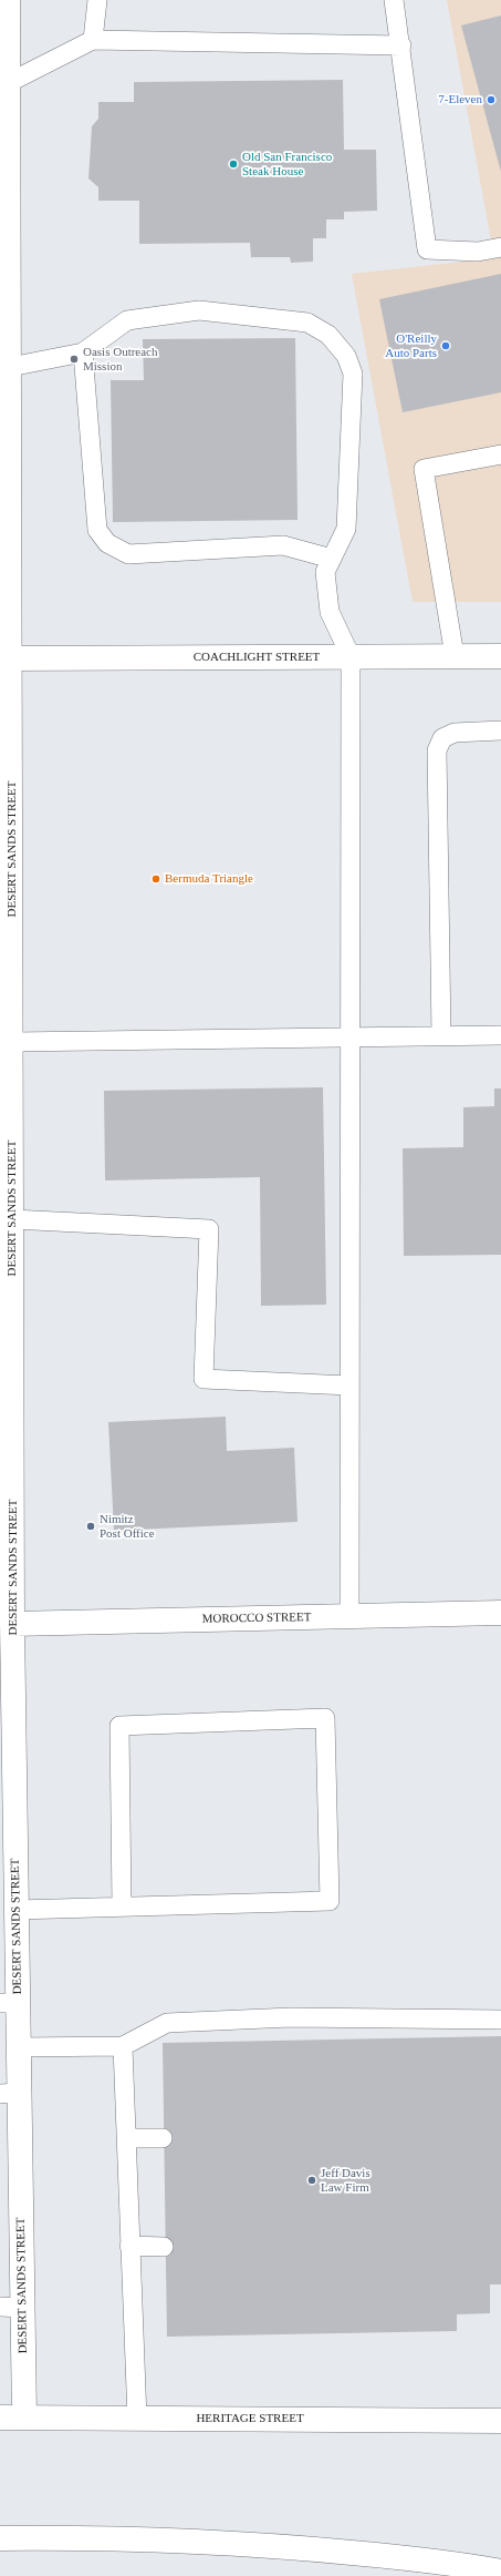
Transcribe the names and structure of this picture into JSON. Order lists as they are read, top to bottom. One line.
{"streets":{"main road":["COACHLIGHT STREET","DESERT SANDS STREET","MOROCCO STREET","HERITAGE STREET"]},"crossings":[["COACHLIGHT STREET","DESERT SANDS STREET"],["DESERT SANDS STREET","MOROCCO STREET"],["DESERT SANDS STREET","HERITAGE STREET"]],"places":["7-Eleven","Old San Francisco Steak House","O'Reilly Auto Parts","Oasis Outreach Mission","Bermuda Triangle","Nimitz Post Office","Jeff Davis Law Firm"]}
